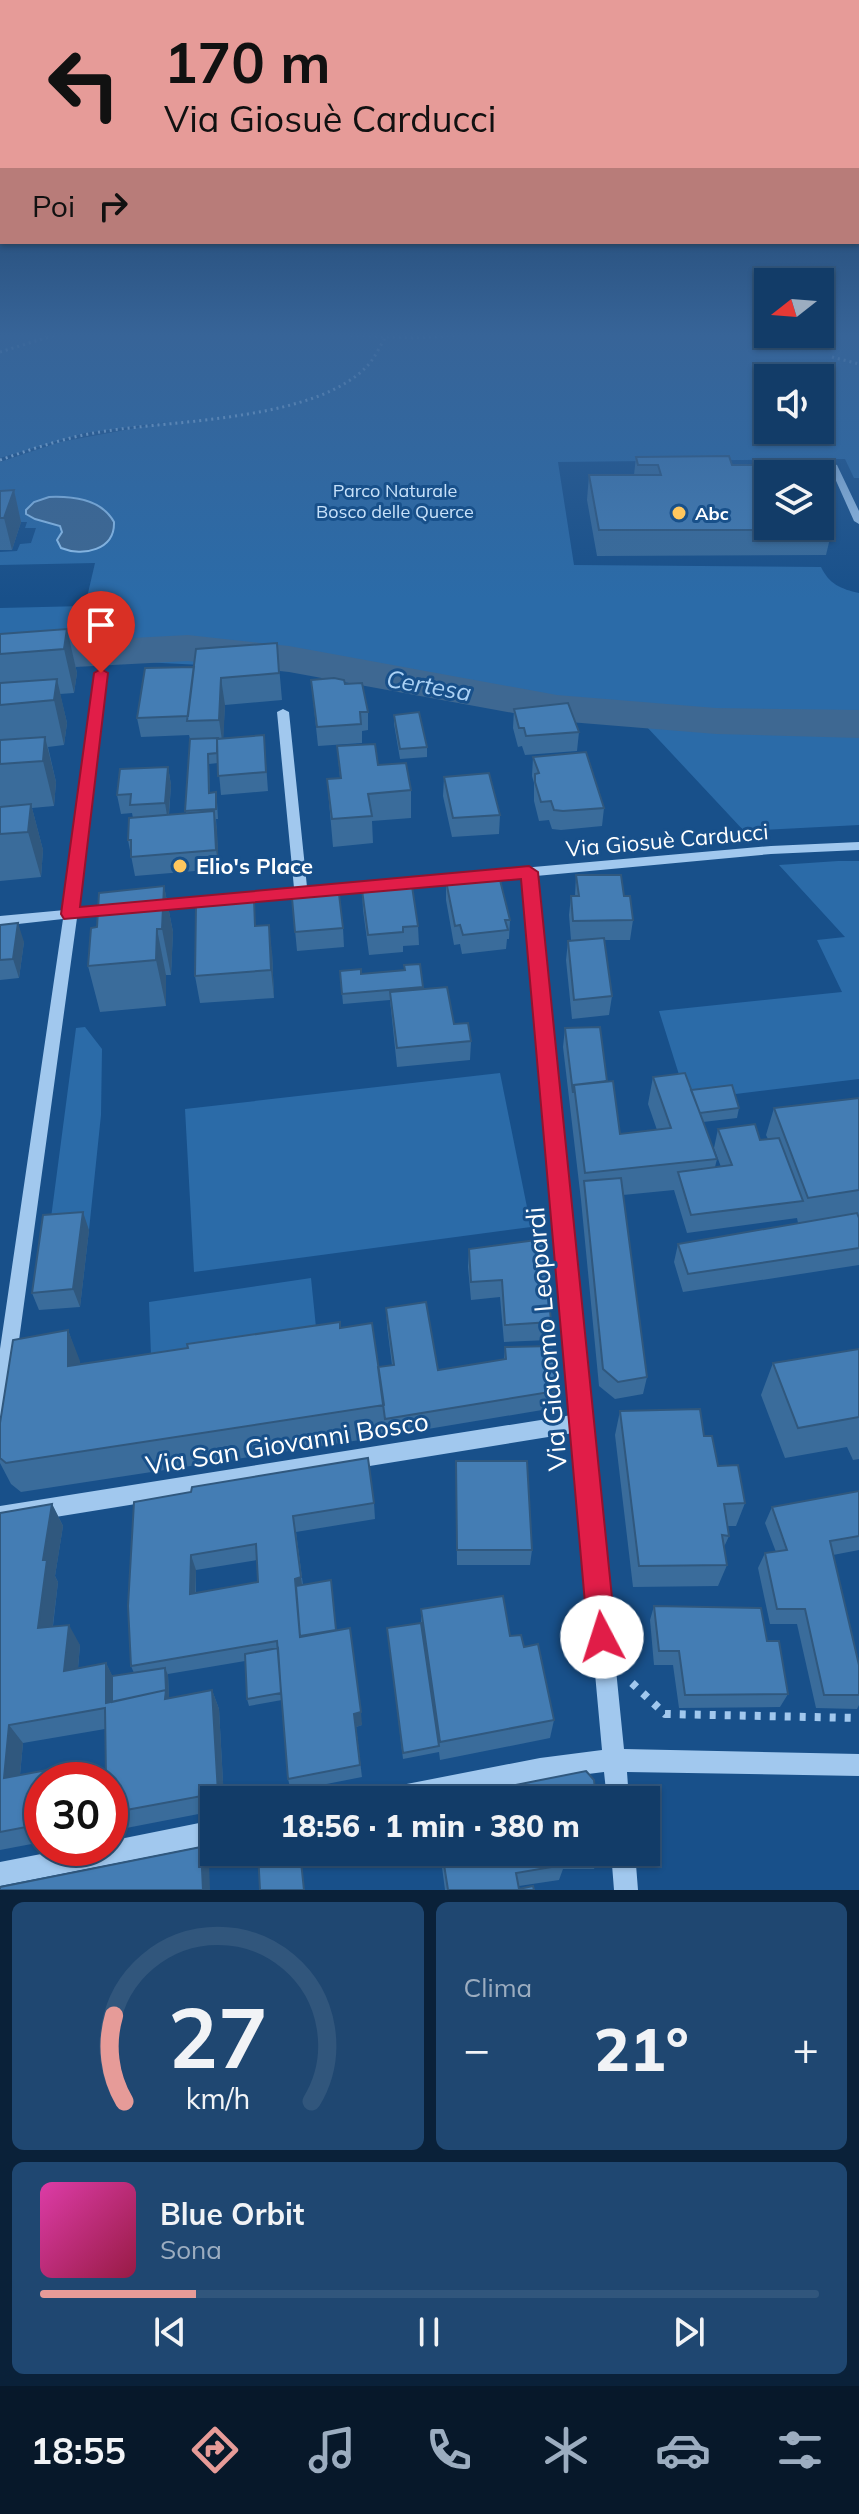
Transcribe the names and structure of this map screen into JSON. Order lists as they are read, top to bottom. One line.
{"streets":{"street":["Via Giosuè Carducci","Via Giacomo Leopardi","Via San Giovanni Bosco"]},"crossings":[["Via Giosuè Carducci","Via Giacomo Leopardi"],["Via Giacomo Leopardi","Via San Giovanni Bosco"]],"water":["Certesa"],"parks":["Parco Naturale Bosco delle Querce"],"places":["Abc","Elio's Place"],"north":"left","page":{"turn":["170 m","Via Giosuè Carducci"],"then":"Poi","limit":"30","trip":"18:56 · 1 min · 380 m","tile":"Clima","heat":["−","21°","+"],"song":["Blue Orbit","Sona"],"tabs":"18:55","gauge":["27","km/h"]}}
